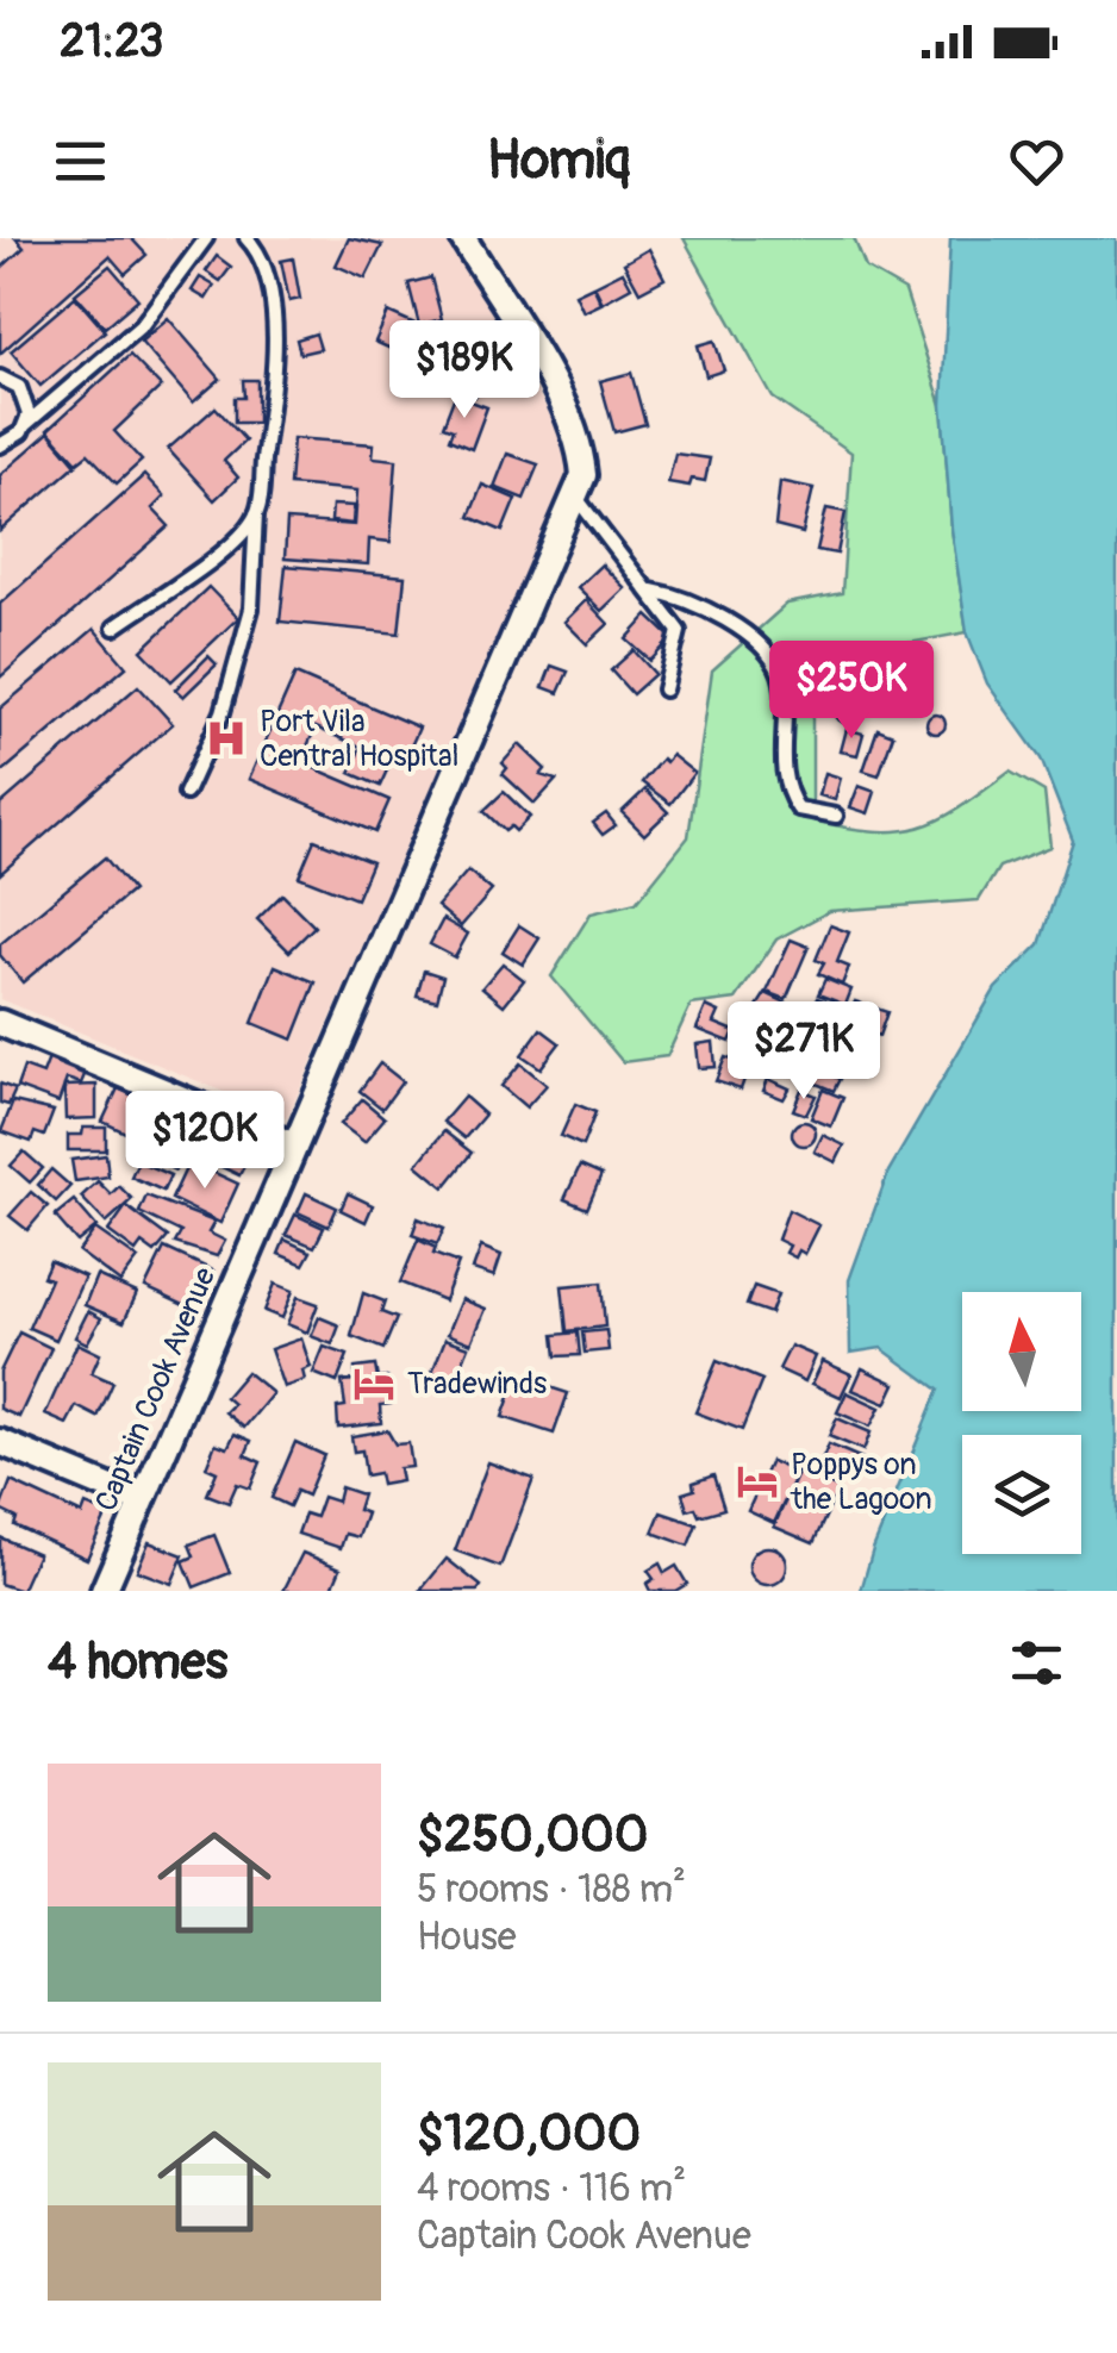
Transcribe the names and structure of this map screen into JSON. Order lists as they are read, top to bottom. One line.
{"streets":{"street":["Captain Cook Avenue"]},"places":{"hospital":["Port Vila Central Hospital"],"hotel":["Tradewinds","Poppys on the Lagoon"]},"north":"top","page":{"status":"21:23","header":"Homiq","price":["$189K","$250K","$271K","$120K"],"heading":"4 homes","list":[{"name":"$250,000","note":"5 rooms · 188 m² · House"},{"name":"$120,000","note":"4 rooms · 116 m² · Captain Cook Avenue"}]}}
